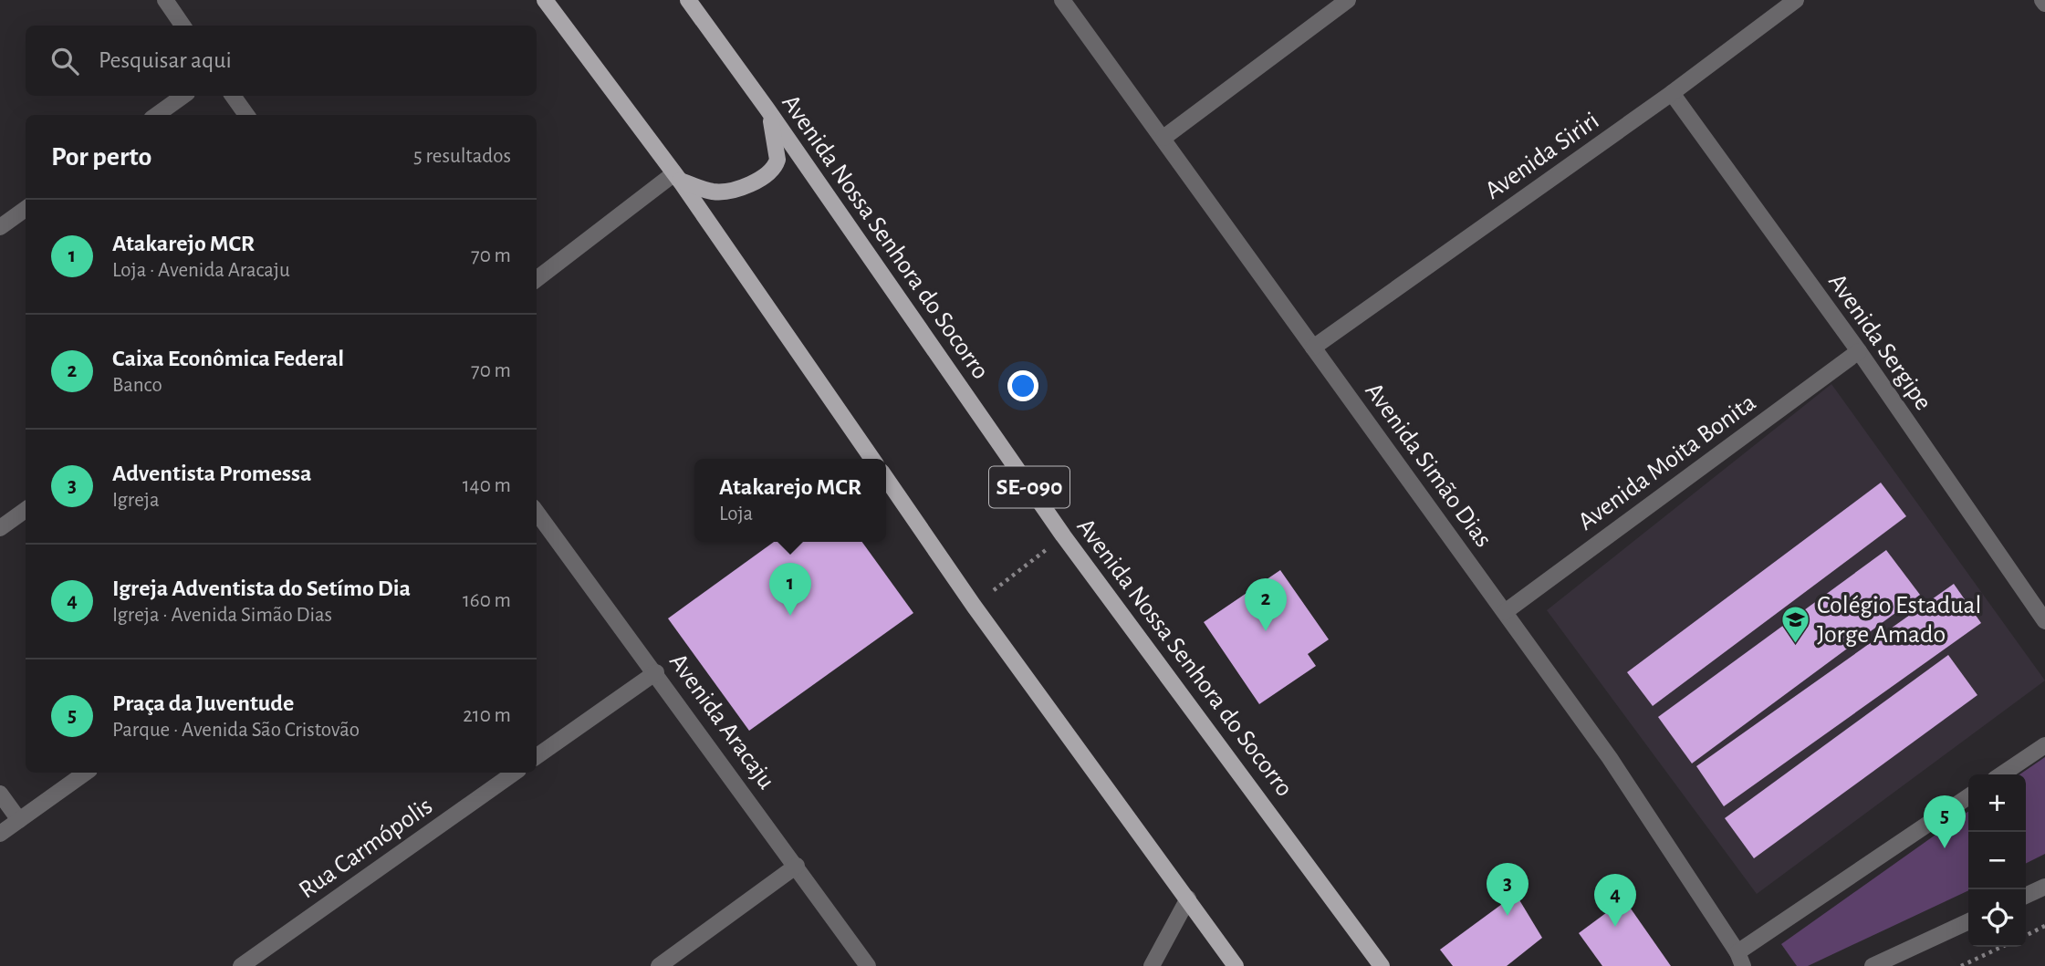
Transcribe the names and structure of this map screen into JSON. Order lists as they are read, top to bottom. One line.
{"streets":{"main road":["Avenida Nossa Senhora do Socorro","SE-090"],"street":["Avenida Siriri","Avenida Sergipe","Avenida Moita Bonita","Avenida Simão Dias","Avenida Aracaju","Rua Carmópolis"]},"crossings":[["Avenida Siriri","Avenida Sergipe"],["Avenida Siriri","Avenida Simão Dias"],["Avenida Sergipe","Avenida Moita Bonita"],["Avenida Moita Bonita","Avenida Simão Dias"]],"places":{"school or university":["Colégio Estadual Jorge Amado"]},"page":{"search":"Pesquisar aqui","heading":["Por perto","5 resultados"],"list":[{"mark":"1","name":"Atakarejo MCR","note":"Loja · Avenida Aracaju","value":"70 m"},{"mark":"2","name":"Caixa Econômica Federal","note":"Banco","value":"70 m"},{"mark":"3","name":"Adventista Promessa","note":"Igreja","value":"140 m"},{"mark":"4","name":"Igreja Adventista do Setímo Dia","note":"Igreja · Avenida Simão Dias","value":"160 m"},{"mark":"5","name":"Praça da Juventude","note":"Parque · Avenida São Cristovão","value":"210 m"}],"popup":["Atakarejo MCR","Loja"],"pins":["1","2","5","3","4"],"map_buttons":["+","−"]}}
